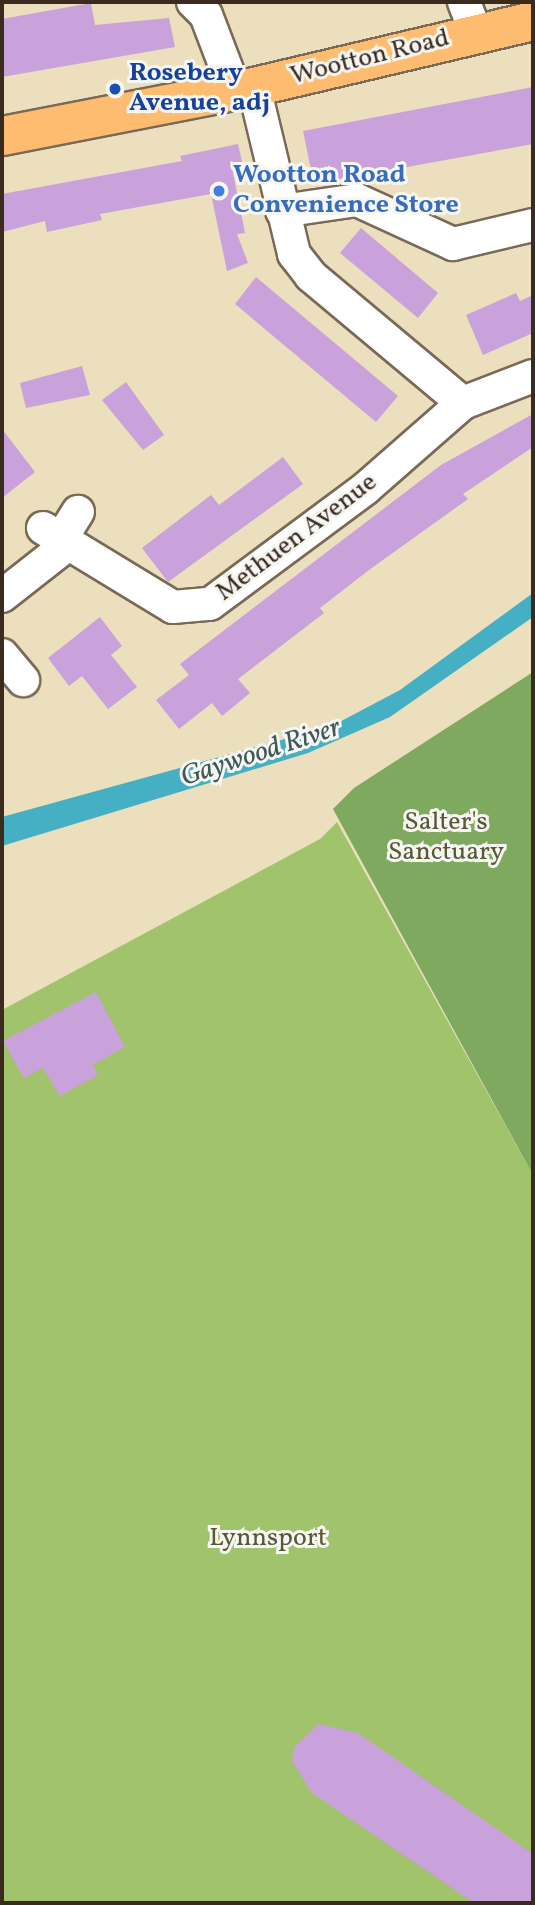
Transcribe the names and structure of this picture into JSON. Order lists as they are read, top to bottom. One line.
{"streets":{"main road":["Wootton Road"],"street":["Methuen Avenue"]},"water":["Gaywood River"],"parks":["Salter's Sanctuary","Lynnsport"],"places":["Rosebery Avenue, adj","Wootton Road Convenience Store"]}
